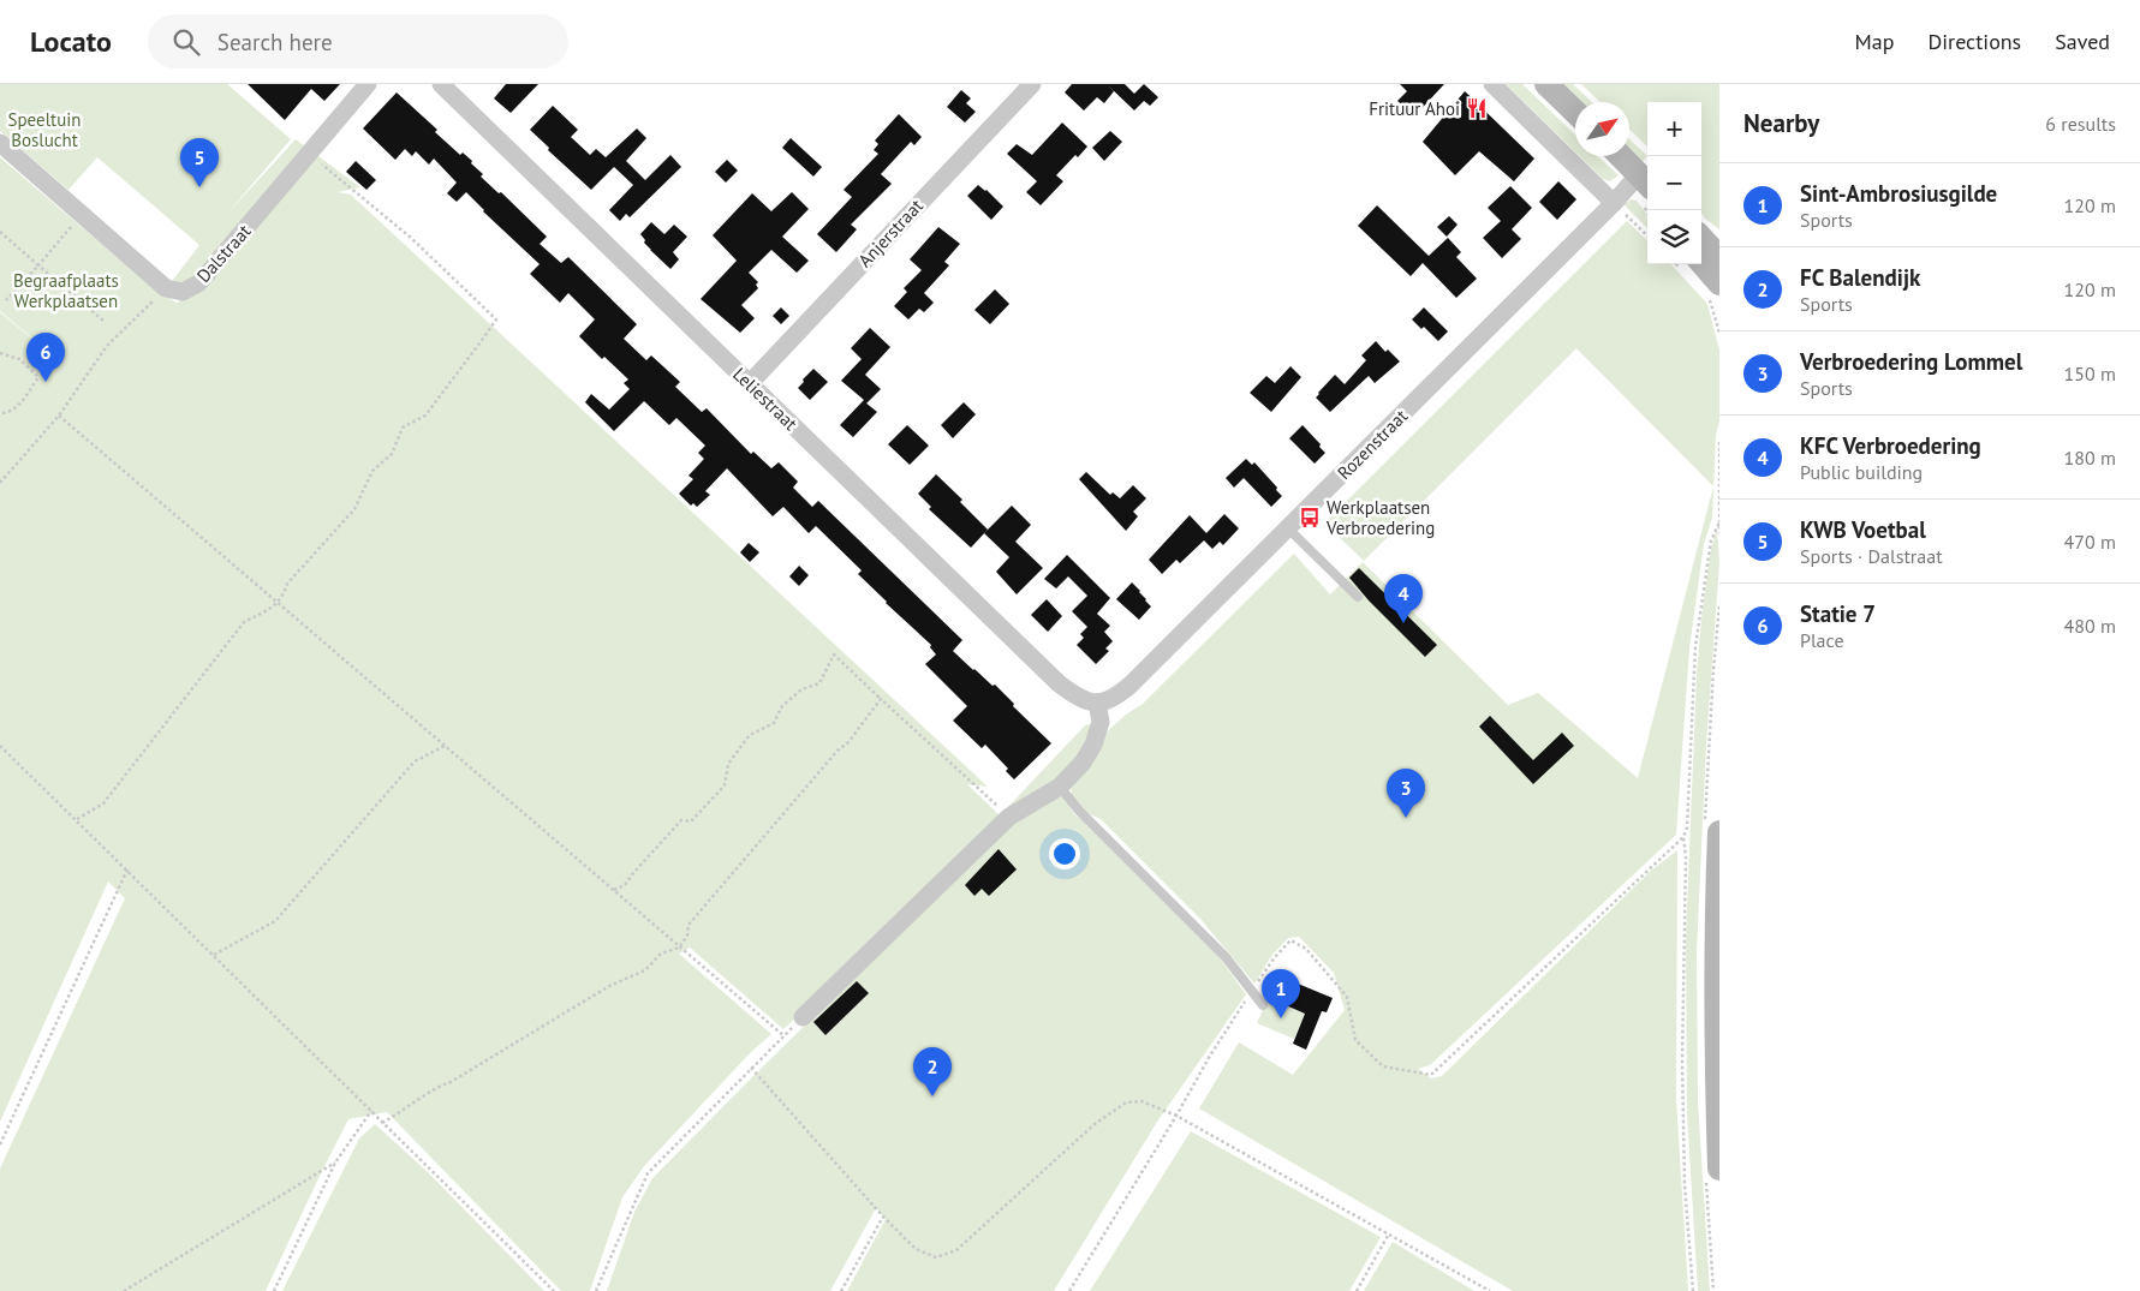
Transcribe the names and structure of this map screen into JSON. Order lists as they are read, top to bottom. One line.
{"streets":{"street":["Anjerstraat","Dalstraat","Leliestraat","Rozenstraat"]},"crossings":[["Anjerstraat","Leliestraat"],["Leliestraat","Rozenstraat"]],"parks":["Speeltuin Boslucht","Begraafplaats Werkplaatsen"],"places":{"restaurant":["Frituur Ahoi"],"bus stop":["Werkplaatsen Verbroedering"]},"north":"top right","page":{"header":"Locato","search":"Search here","nav":["Map","Directions","Saved"],"heading":["Nearby","6 results"],"map_buttons":["+","−"],"pins":["5","6","4","3","1","2"],"list":[{"mark":"1","name":"Sint-Ambrosiusgilde","note":"Sports","value":"120 m"},{"mark":"2","name":"FC Balendijk","note":"Sports","value":"120 m"},{"mark":"3","name":"Verbroedering Lommel","note":"Sports","value":"150 m"},{"mark":"4","name":"KFC Verbroedering","note":"Public building","value":"180 m"},{"mark":"5","name":"KWB Voetbal","note":"Sports · Dalstraat","value":"470 m"},{"mark":"6","name":"Statie 7","note":"Place","value":"480 m"}]}}
